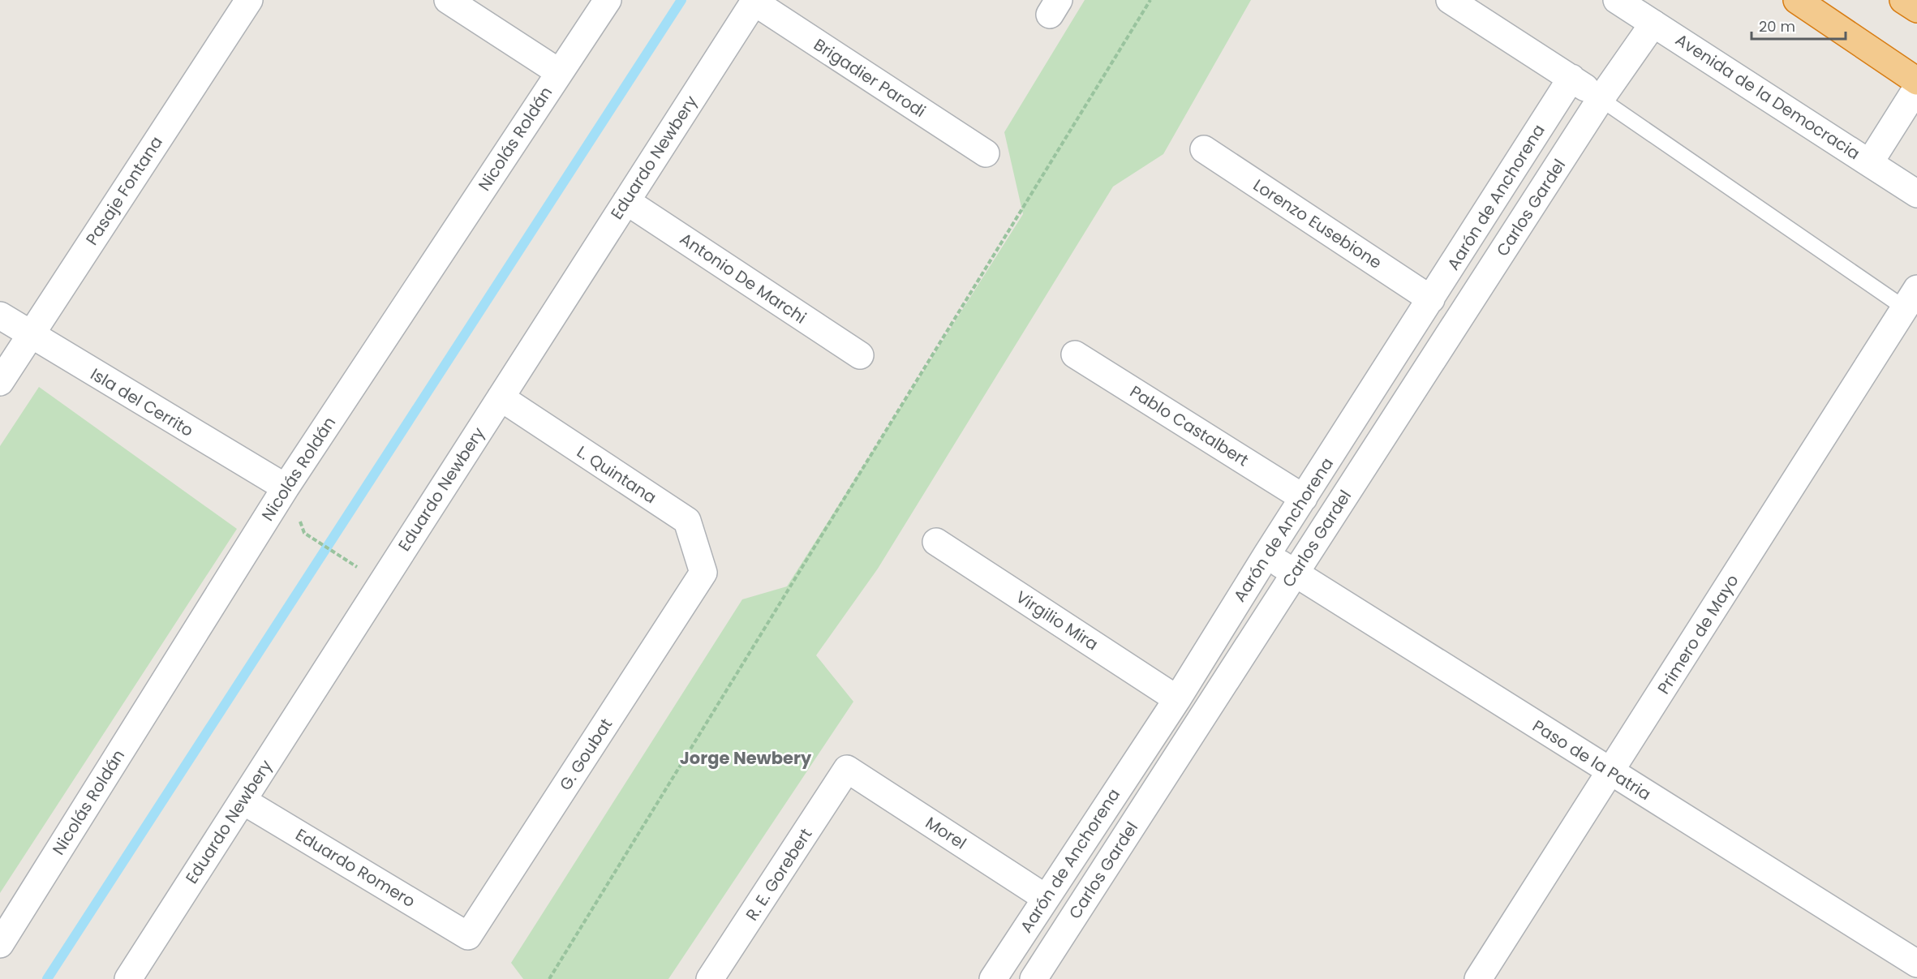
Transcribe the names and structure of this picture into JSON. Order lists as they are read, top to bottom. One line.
{"streets":{"street":["Brigadier Parodi","Avenida de la Democracia","Nicolás Roldán","Eduardo Newbery","Pasaje Fontana","Aarón de Anchorena","Carlos Gardel","Lorenzo Eusebione","Antonio De Marchi","Isla del Cerrito","Pablo Castalbert","L. Quintana","Virgilio Mira","Primero de Mayo","G. Goubat","Paso de la Patria","Morel","Eduardo Romero","R. E. Gorebert"]},"crossings":[["Brigadier Parodi","Eduardo Newbery"],["Avenida de la Democracia","Carlos Gardel"],["Nicolás Roldán","Isla del Cerrito"],["Eduardo Newbery","Antonio De Marchi"],["Eduardo Newbery","L. Quintana"],["Eduardo Newbery","Eduardo Romero"],["Pasaje Fontana","Isla del Cerrito"],["Aarón de Anchorena","Lorenzo Eusebione"],["Aarón de Anchorena","Pablo Castalbert"],["Aarón de Anchorena","Virgilio Mira"],["Aarón de Anchorena","Paso de la Patria"],["Aarón de Anchorena","Morel"],["Carlos Gardel","Paso de la Patria"],["L. Quintana","G. Goubat"],["Primero de Mayo","Paso de la Patria"],["G. Goubat","Eduardo Romero"],["Morel","R. E. Gorebert"]],"districts":["Jorge Newbery"],"scale_bar":"20 m"}
